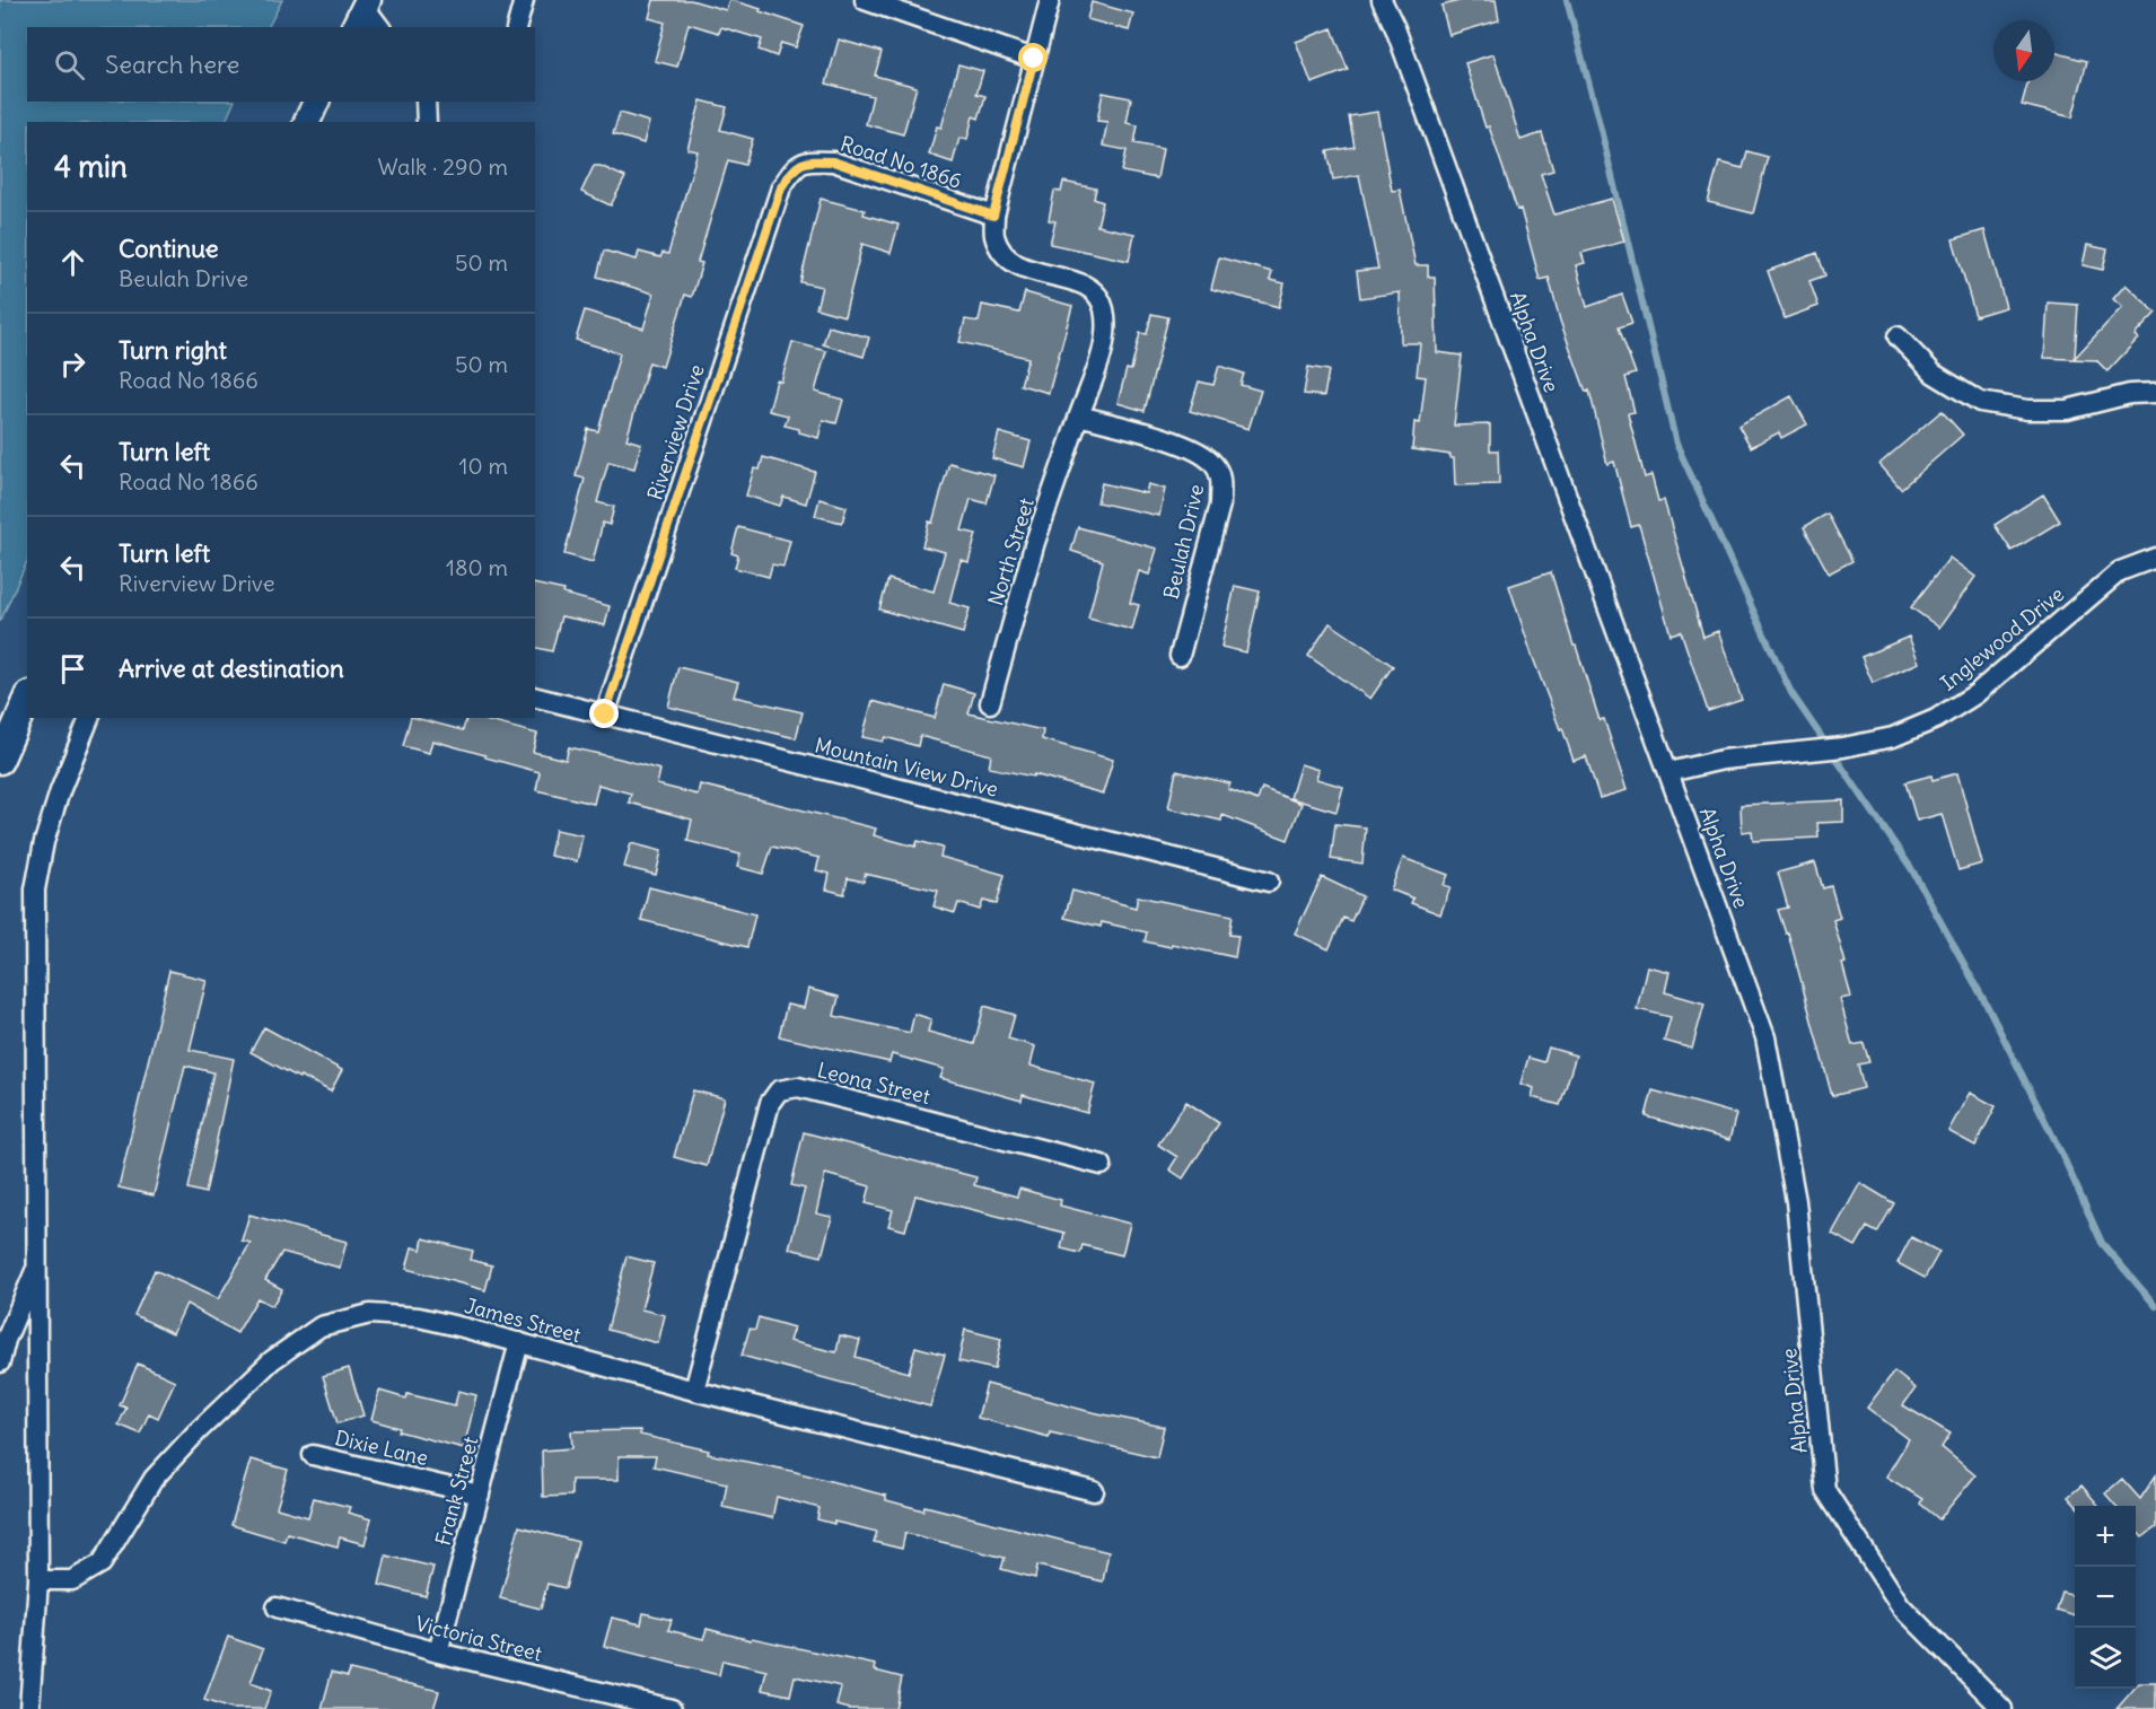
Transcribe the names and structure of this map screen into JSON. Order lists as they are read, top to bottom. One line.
{"streets":{"street":["Road No 1866","Alpha Drive","Riverview Drive","Beulah Drive","North Street","Inglewood Drive","Mountain View Drive","Leona Street","James Street","Dixie Lane","Frank Street","Victoria Street"]},"crossings":[["Road No 1866","Riverview Drive"],["Alpha Drive","Inglewood Drive"],["Riverview Drive","Mountain View Drive"],["Beulah Drive","North Street"],["Leona Street","James Street"],["James Street","Frank Street"],["Dixie Lane","Frank Street"],["Frank Street","Victoria Street"]],"north":"bottom","page":{"search":"Search here","heading":["4 min","Walk · 290 m"],"list":[["Continue","Beulah Drive","50 m"],["Turn right","Road No 1866","50 m"],["Turn left","Road No 1866","10 m"],["Turn left","Riverview Drive","180 m"],"Arrive at destination"],"map_buttons":["+","−"]}}
